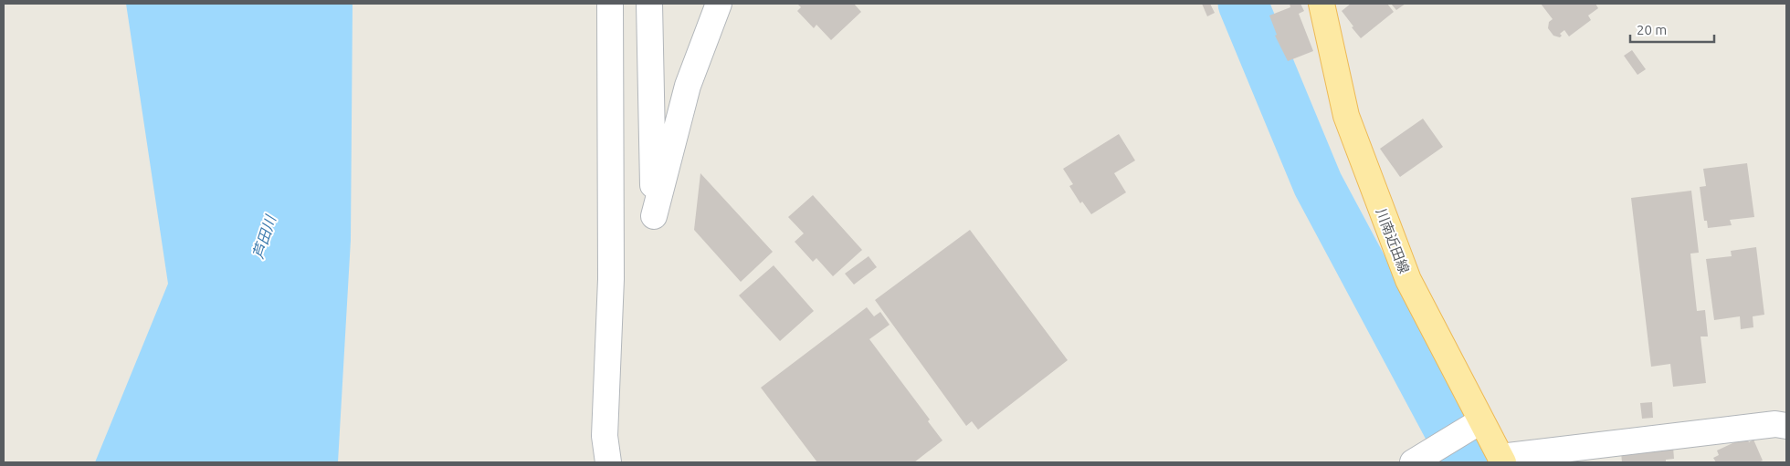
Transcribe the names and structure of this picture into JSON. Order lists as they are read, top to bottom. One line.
{"streets":{"main road":["川南近田線"]},"water":["芦田川"],"scale_bar":"20 m"}
